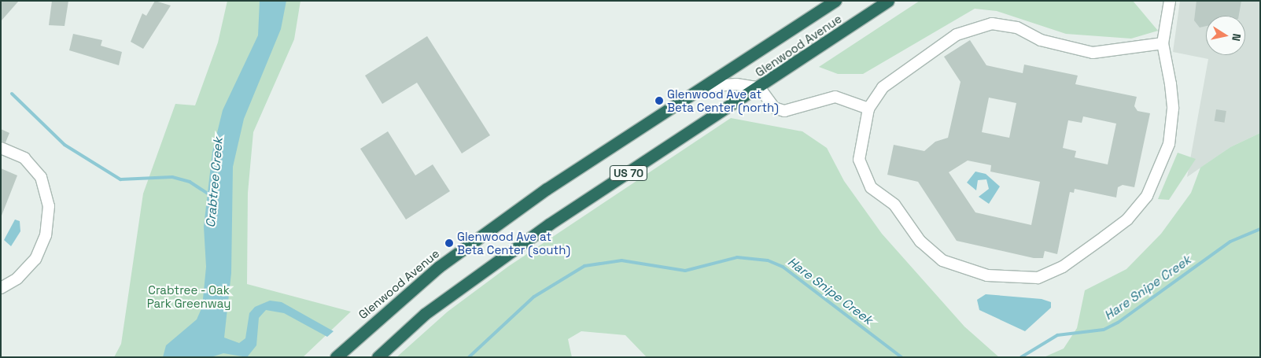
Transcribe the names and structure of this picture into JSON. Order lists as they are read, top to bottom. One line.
{"streets":{"highway":["Glenwood Avenue","US 70"]},"water":["Crabtree Creek","Hare Snipe Creek"],"parks":["Crabtree - Oak Park Greenway"],"places":["Glenwood Ave at Beta Center (north)","Glenwood Ave at Beta Center (south)"],"north":"right"}
